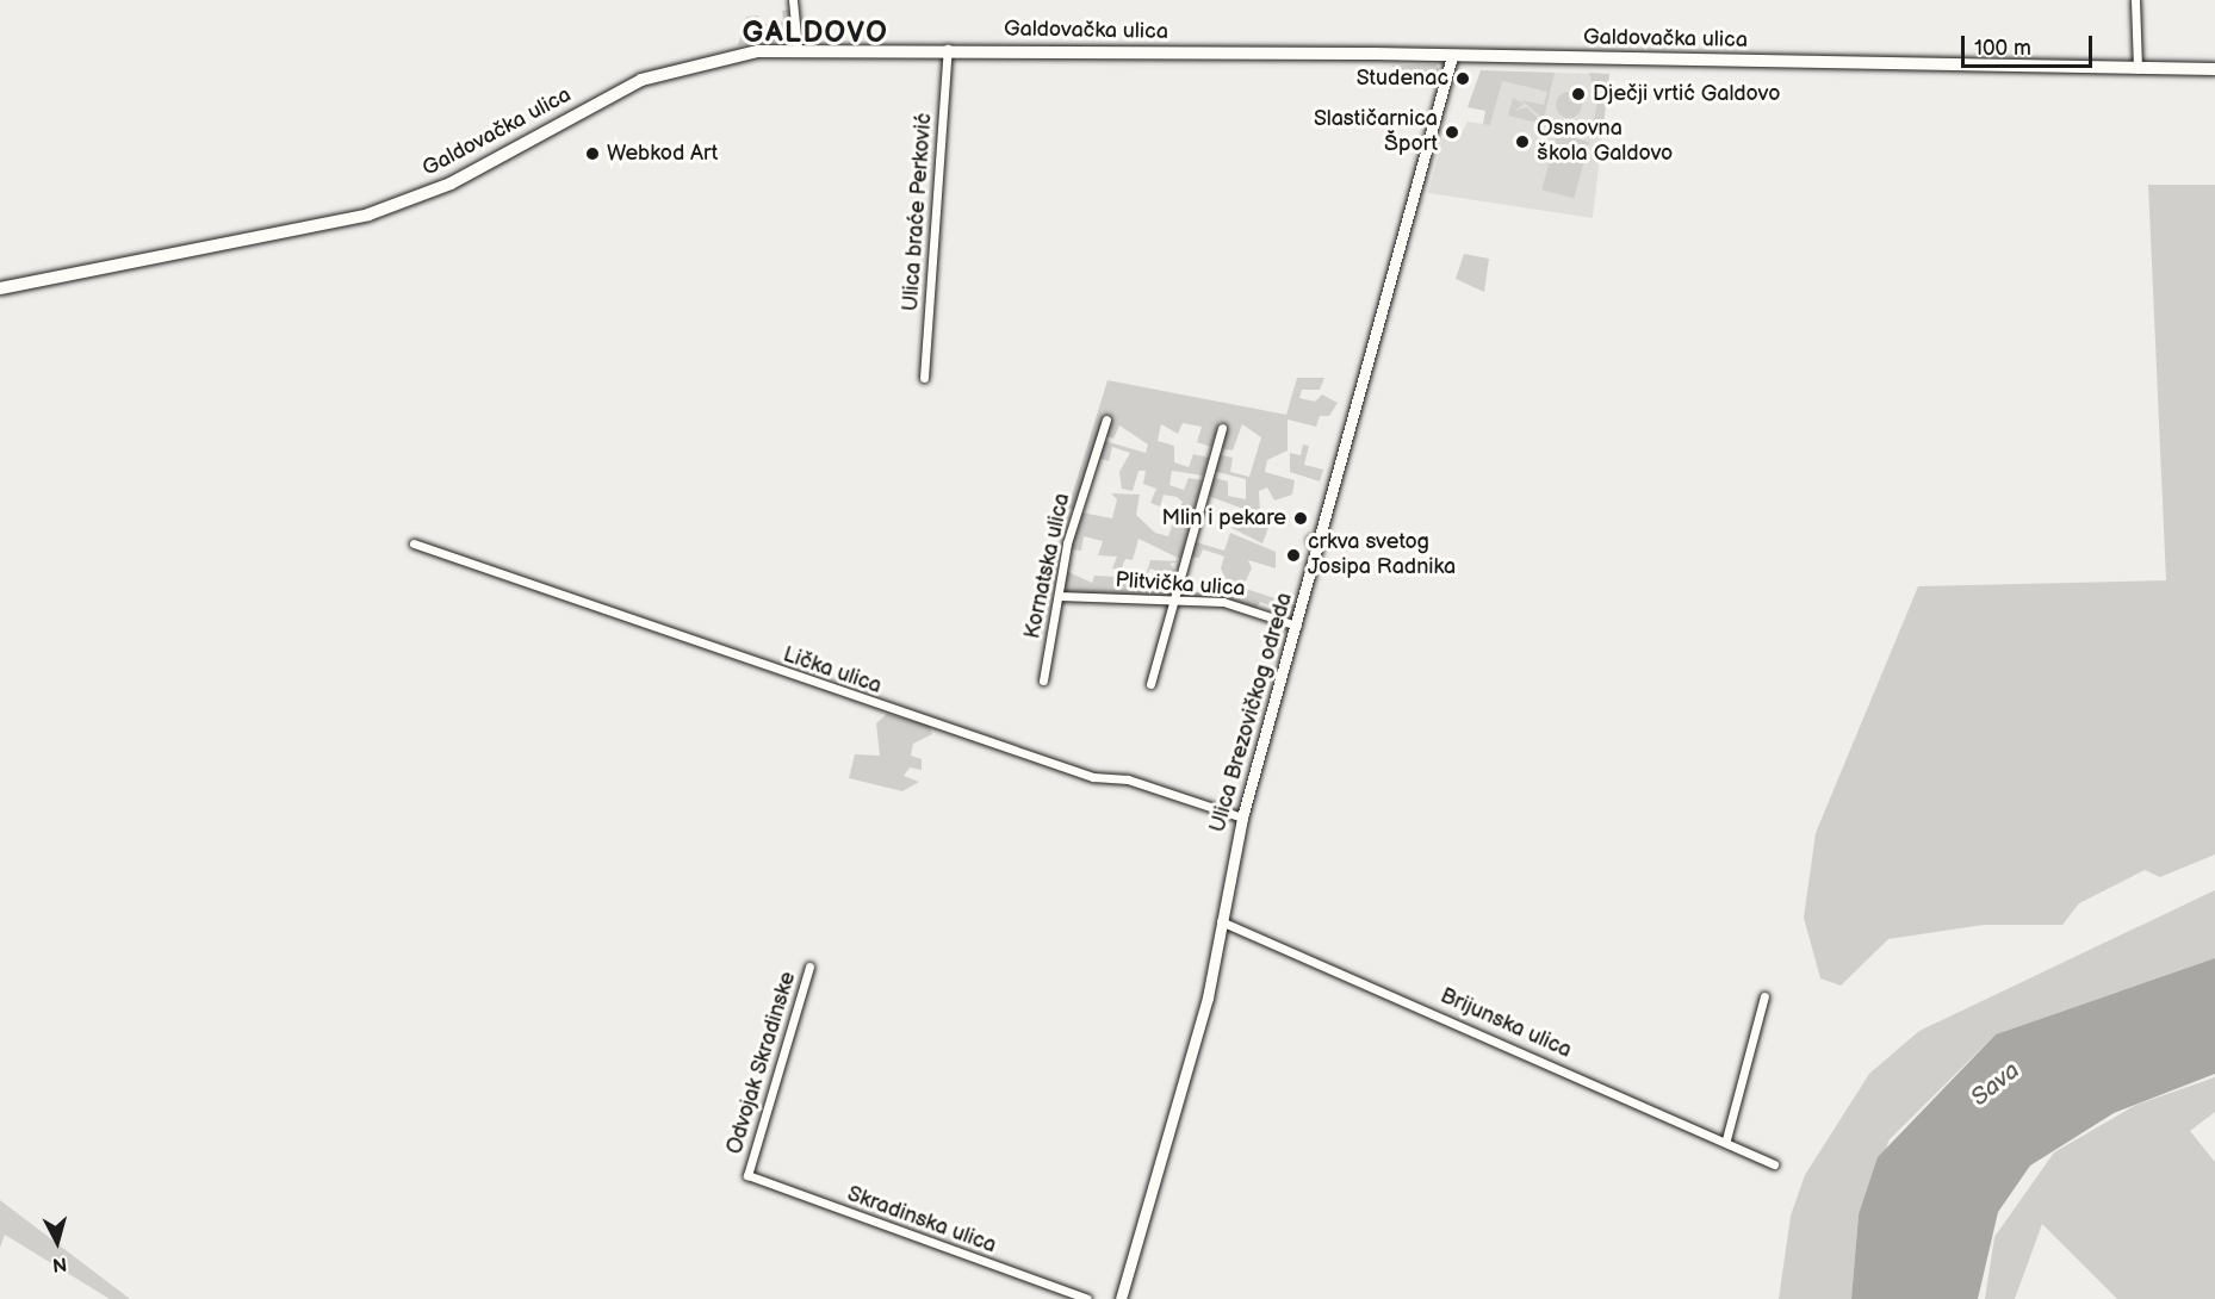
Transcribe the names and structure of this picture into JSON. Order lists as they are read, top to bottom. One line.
{"streets":{"main road":["Galdovačka ulica","Ulica Brezovičkog odreda"],"street":["Ulica braće Perković","Kornatska ulica","Plitvička ulica","Lička ulica","Brijunska ulica","Odvojak Skradinske","Skradinska ulica"]},"crossings":[["Galdovačka ulica","Ulica braće Perković"],["Galdovačka ulica","Ulica Brezovičkog odreda"],["Kornatska ulica","Plitvička ulica"],["Plitvička ulica","Ulica Brezovičkog odreda"],["Lička ulica","Ulica Brezovičkog odreda"],["Ulica Brezovičkog odreda","Brijunska ulica"],["Odvojak Skradinske","Skradinska ulica"]],"districts":["GALDOVO"],"water":["Sava"],"places":["Studenac","Dječji vrtić Galdovo","Slastičarnica Šport","Osnovna škola Galdovo","Webkod Art","Mlin i pekare","crkva svetog Josipa Radnika"],"scale_bar":"100 m","north":"bottom"}
